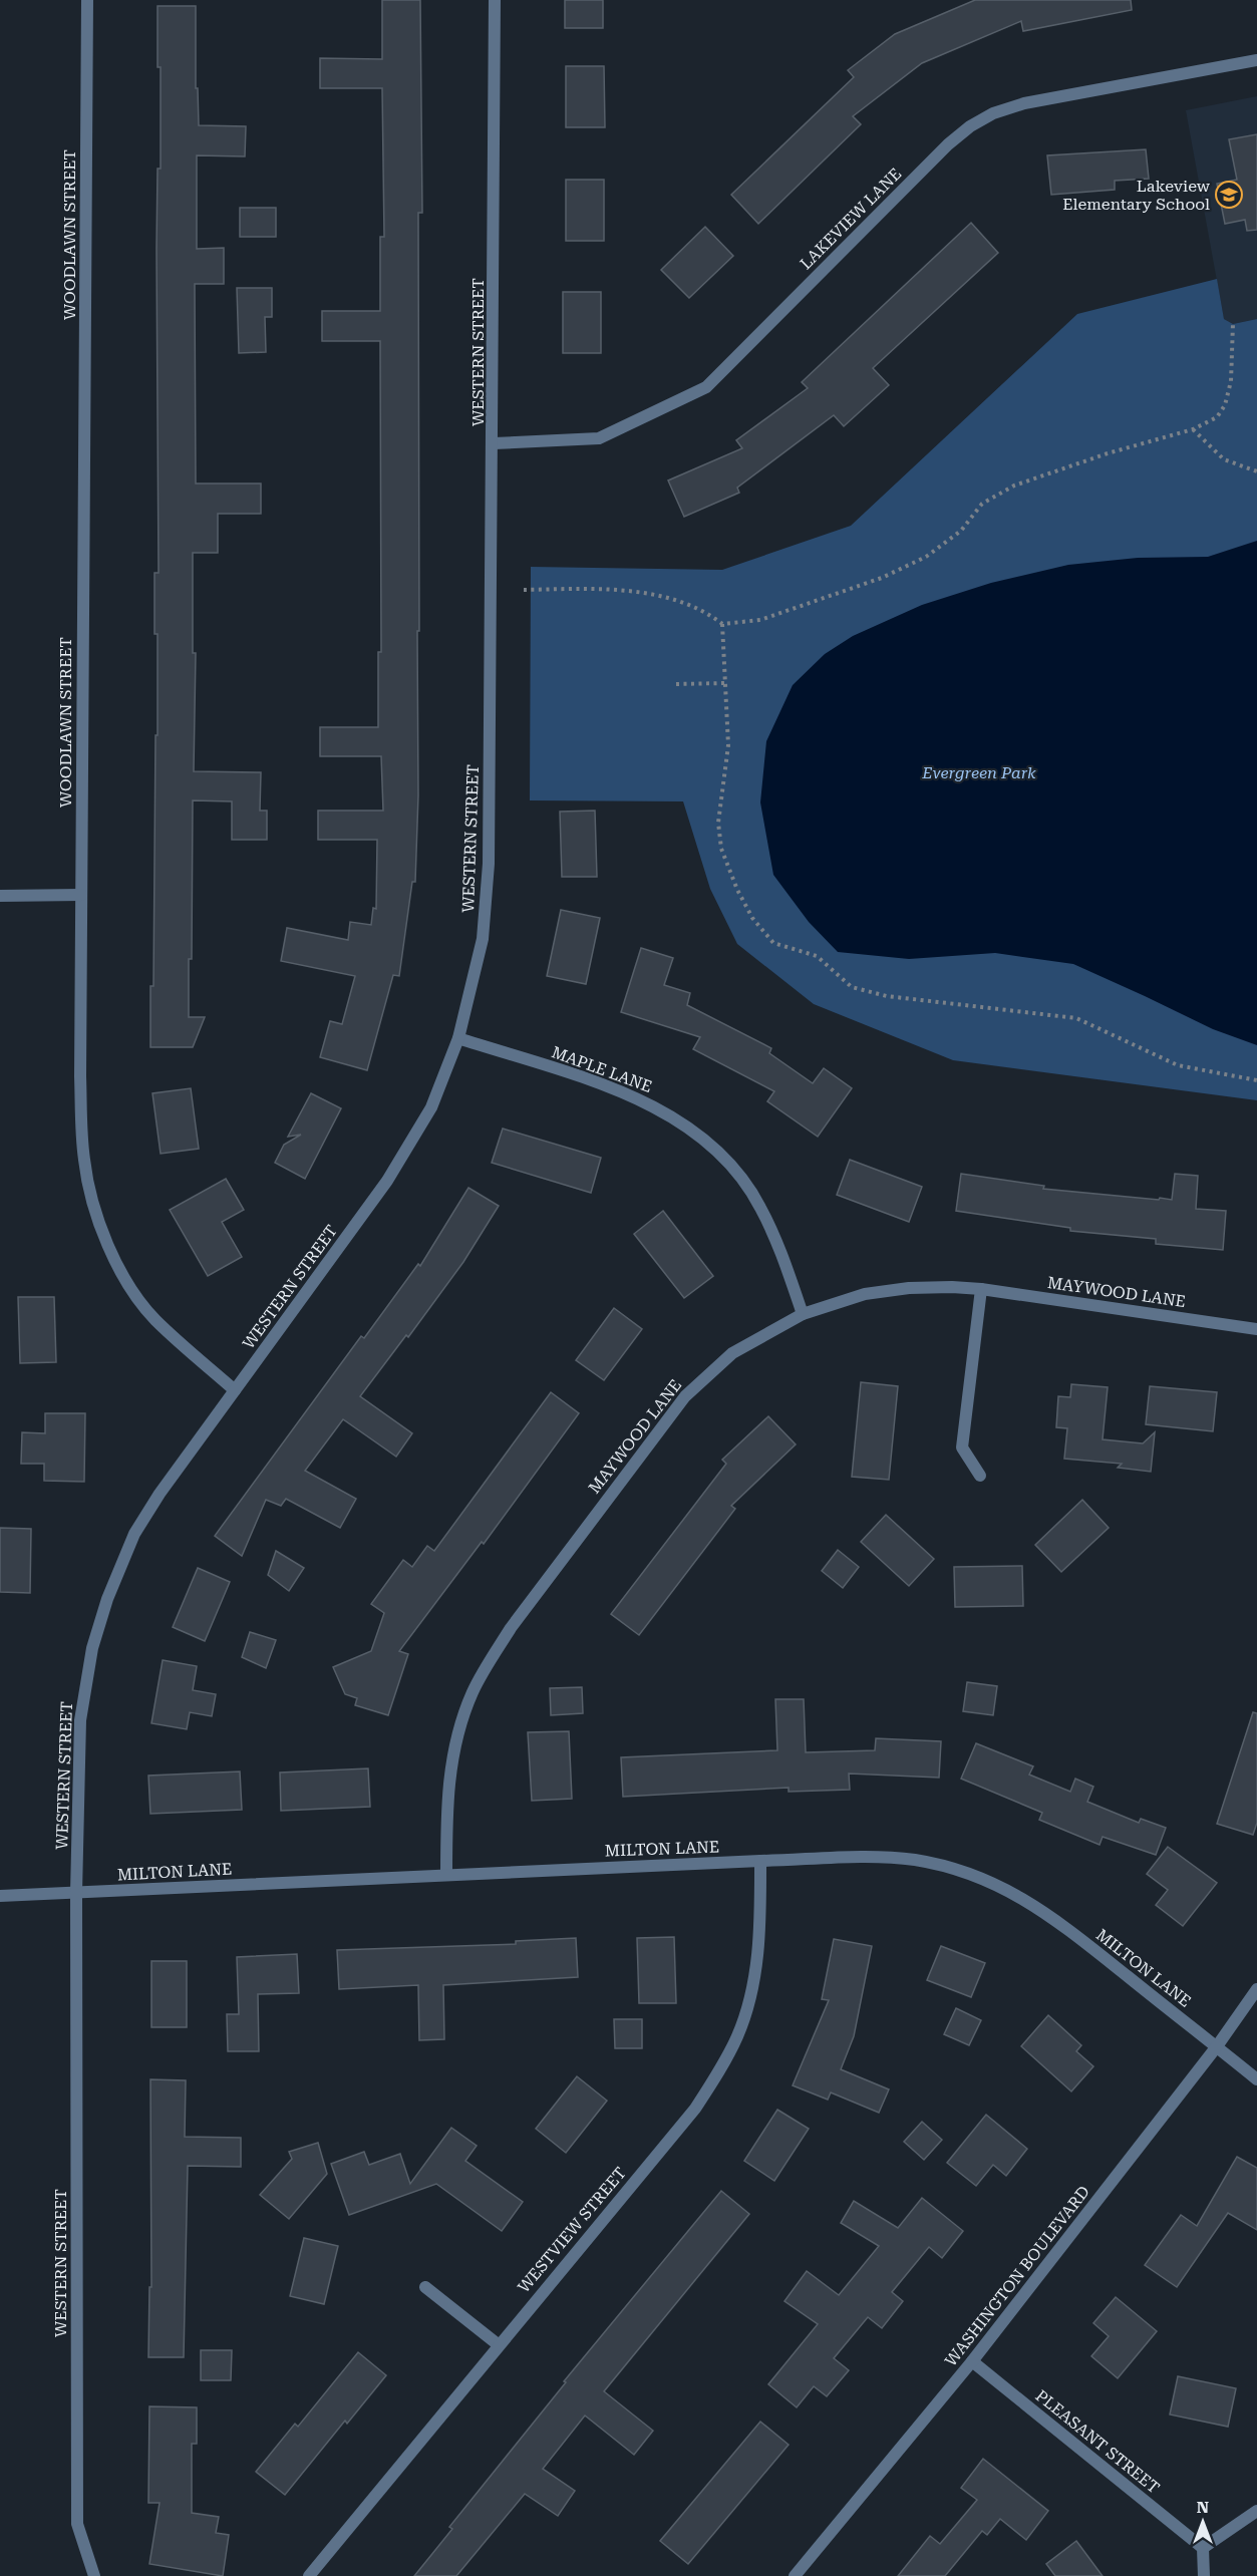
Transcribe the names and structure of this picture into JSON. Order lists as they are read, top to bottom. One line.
{"streets":{"street":["LAKEVIEW LANE","WOODLAWN STREET","WESTERN STREET","MAPLE LANE","MAYWOOD LANE","MILTON LANE","WESTVIEW STREET","WASHINGTON BOULEVARD","PLEASANT STREET"]},"crossings":[["LAKEVIEW LANE","WESTERN STREET"],["WOODLAWN STREET","WESTERN STREET"],["WESTERN STREET","MAPLE LANE"],["WESTERN STREET","MILTON LANE"],["MAPLE LANE","MAYWOOD LANE"],["MAYWOOD LANE","MILTON LANE"],["MILTON LANE","WESTVIEW STREET"],["MILTON LANE","WASHINGTON BOULEVARD"],["WASHINGTON BOULEVARD","PLEASANT STREET"]],"parks":["Evergreen Park"],"places":{"school or university":["Lakeview Elementary School"]},"north":"top"}
